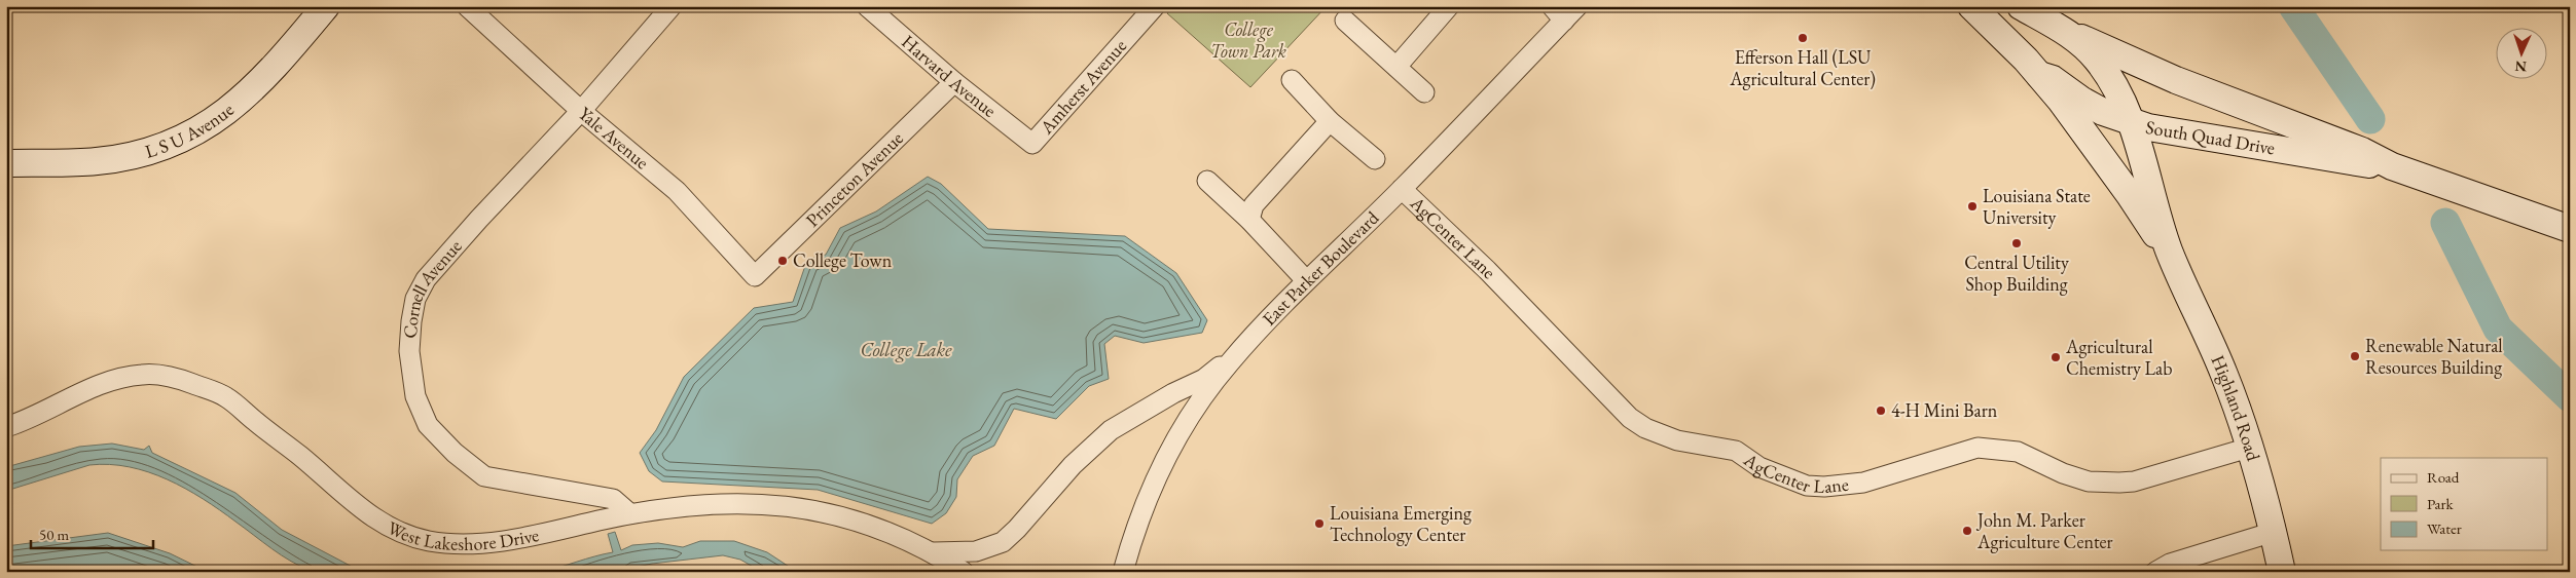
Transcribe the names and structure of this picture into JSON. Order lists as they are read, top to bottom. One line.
{"streets":{"street":["Harvard Avenue","Amherst Avenue","L S U Avenue","South Quad Drive","Yale Avenue","Princeton Avenue","AgCenter Lane","East Parker Boulevard","Cornell Avenue","Highland Road","West Lakeshore Drive"]},"crossings":[["Harvard Avenue","Amherst Avenue"],["Harvard Avenue","Princeton Avenue"],["South Quad Drive","Highland Road"],["Yale Avenue","Princeton Avenue"],["Yale Avenue","Cornell Avenue"],["AgCenter Lane","East Parker Boulevard"],["AgCenter Lane","Highland Road"],["Cornell Avenue","West Lakeshore Drive"]],"water":["College Lake"],"parks":["College Town Park"],"places":["Efferson Hall (LSU Agricultural Center)","Louisiana State University","Central Utility Shop Building","College Town","Renewable Natural Resources Building","Agricultural Chemistry Lab","4-H Mini Barn","Louisiana Emerging Technology Center","John M. Parker Agriculture Center"],"legend":["Road","Park","Water"],"scale_bar":"50 m","north":"bottom"}
